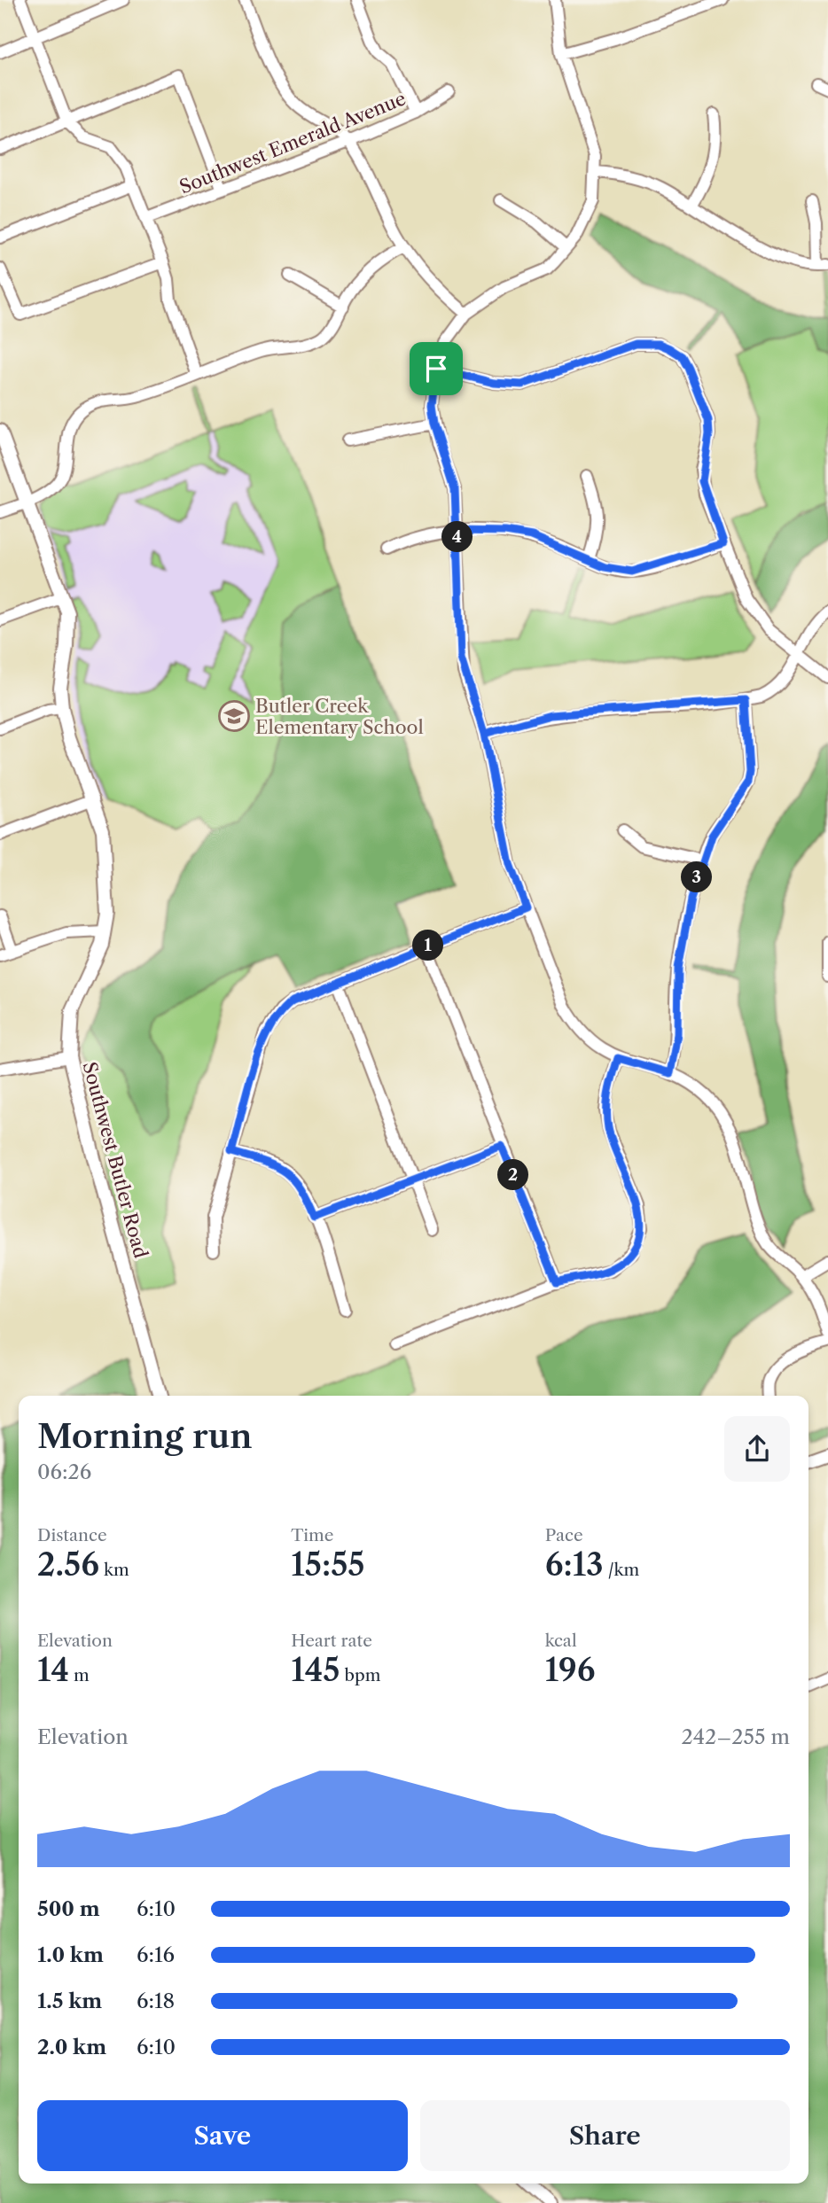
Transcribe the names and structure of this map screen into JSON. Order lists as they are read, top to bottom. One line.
{"streets":{"main road":["Southwest Butler Road"],"street":["Southwest Emerald Avenue"]},"places":{"school or university":["Butler Creek Elementary School"]},"page":{"pins":["4","3","1","2"],"heading":["Morning run","06:26"],"stats":[["Distance","2.56 km"],["Time","15:55"],["Pace","6:13 /km"],["Elevation","14 m"],["Heart rate","145 bpm"],["kcal","196"]],"chart":["Elevation","242–255 m"],"list":[{"name":"500 m","note":"6:10"},{"name":"1.0 km","note":"6:16"},{"name":"1.5 km","note":"6:18"},{"name":"2.0 km","note":"6:10"}],"buttons":["Save","Share"]}}
